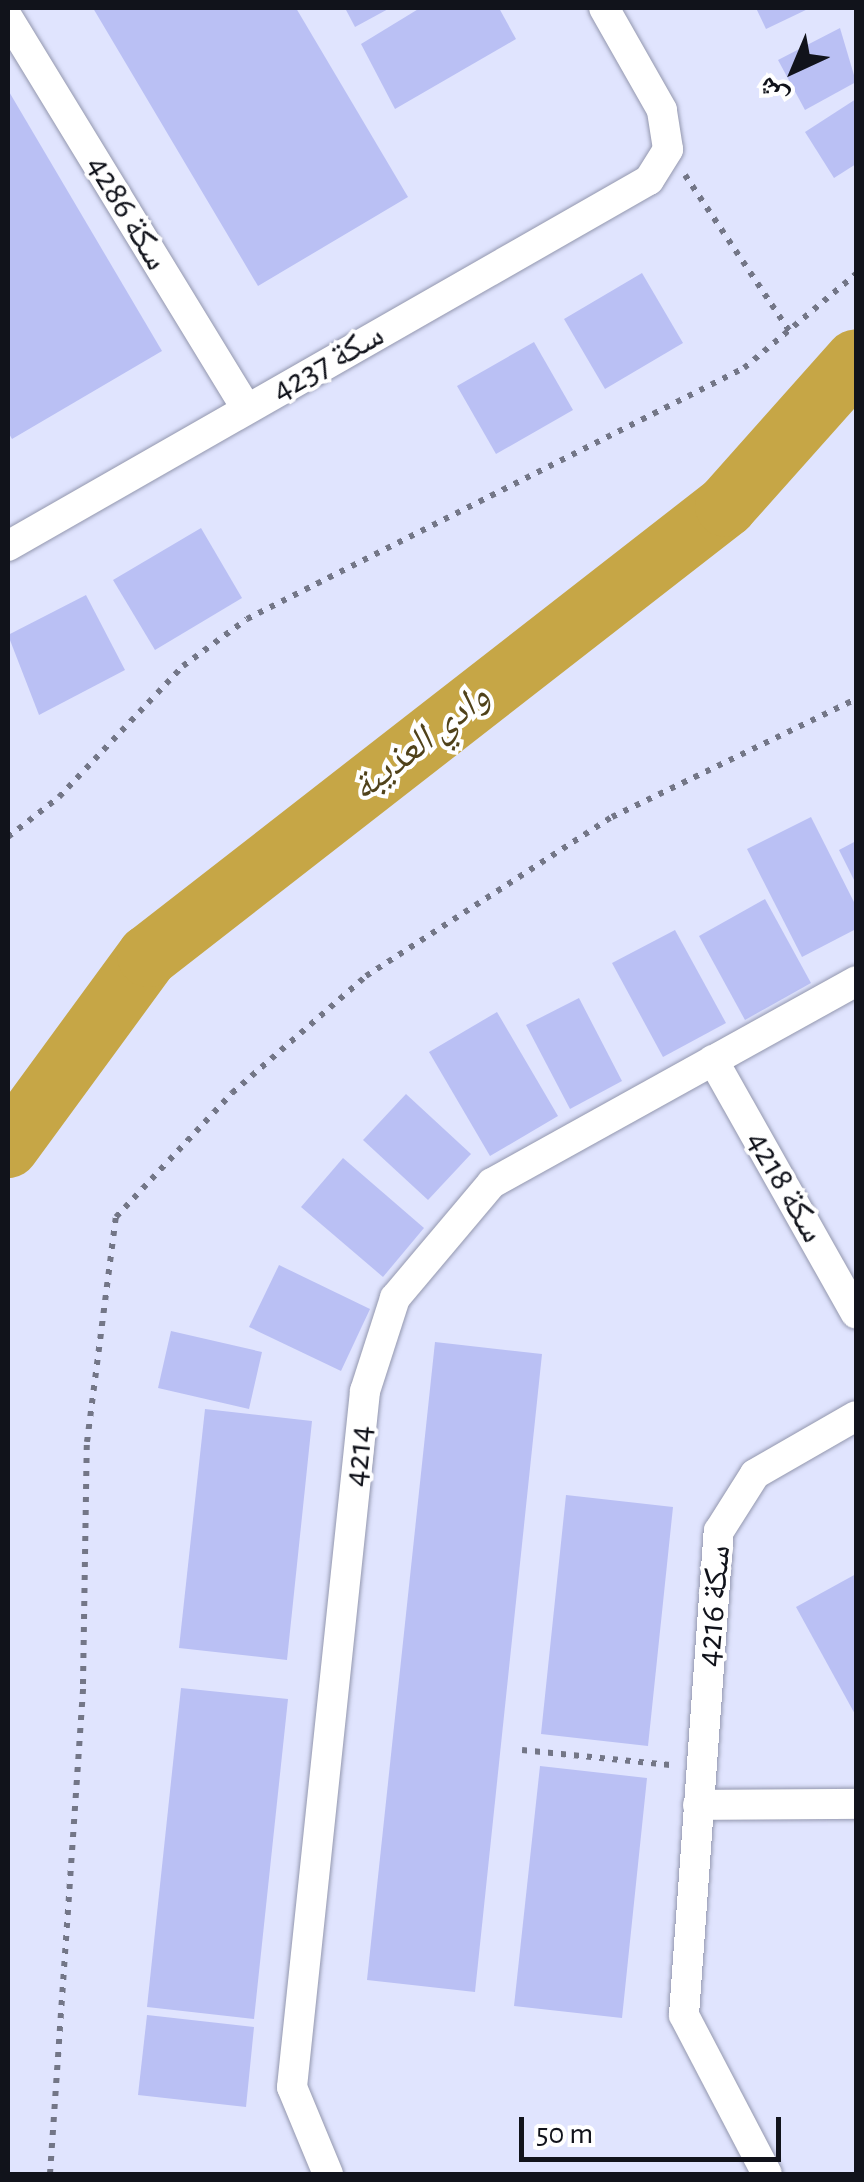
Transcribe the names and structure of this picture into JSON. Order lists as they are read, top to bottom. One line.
{"streets":{"street":["سكة 4286","سكة 4237","سكة 4218","4214","سكة 4216"]},"crossings":[["سكة 4286","سكة 4237"],["سكة 4218","4214"]],"water":["وادي العذيبة"],"scale_bar":"50 m","north":"bottom left"}
